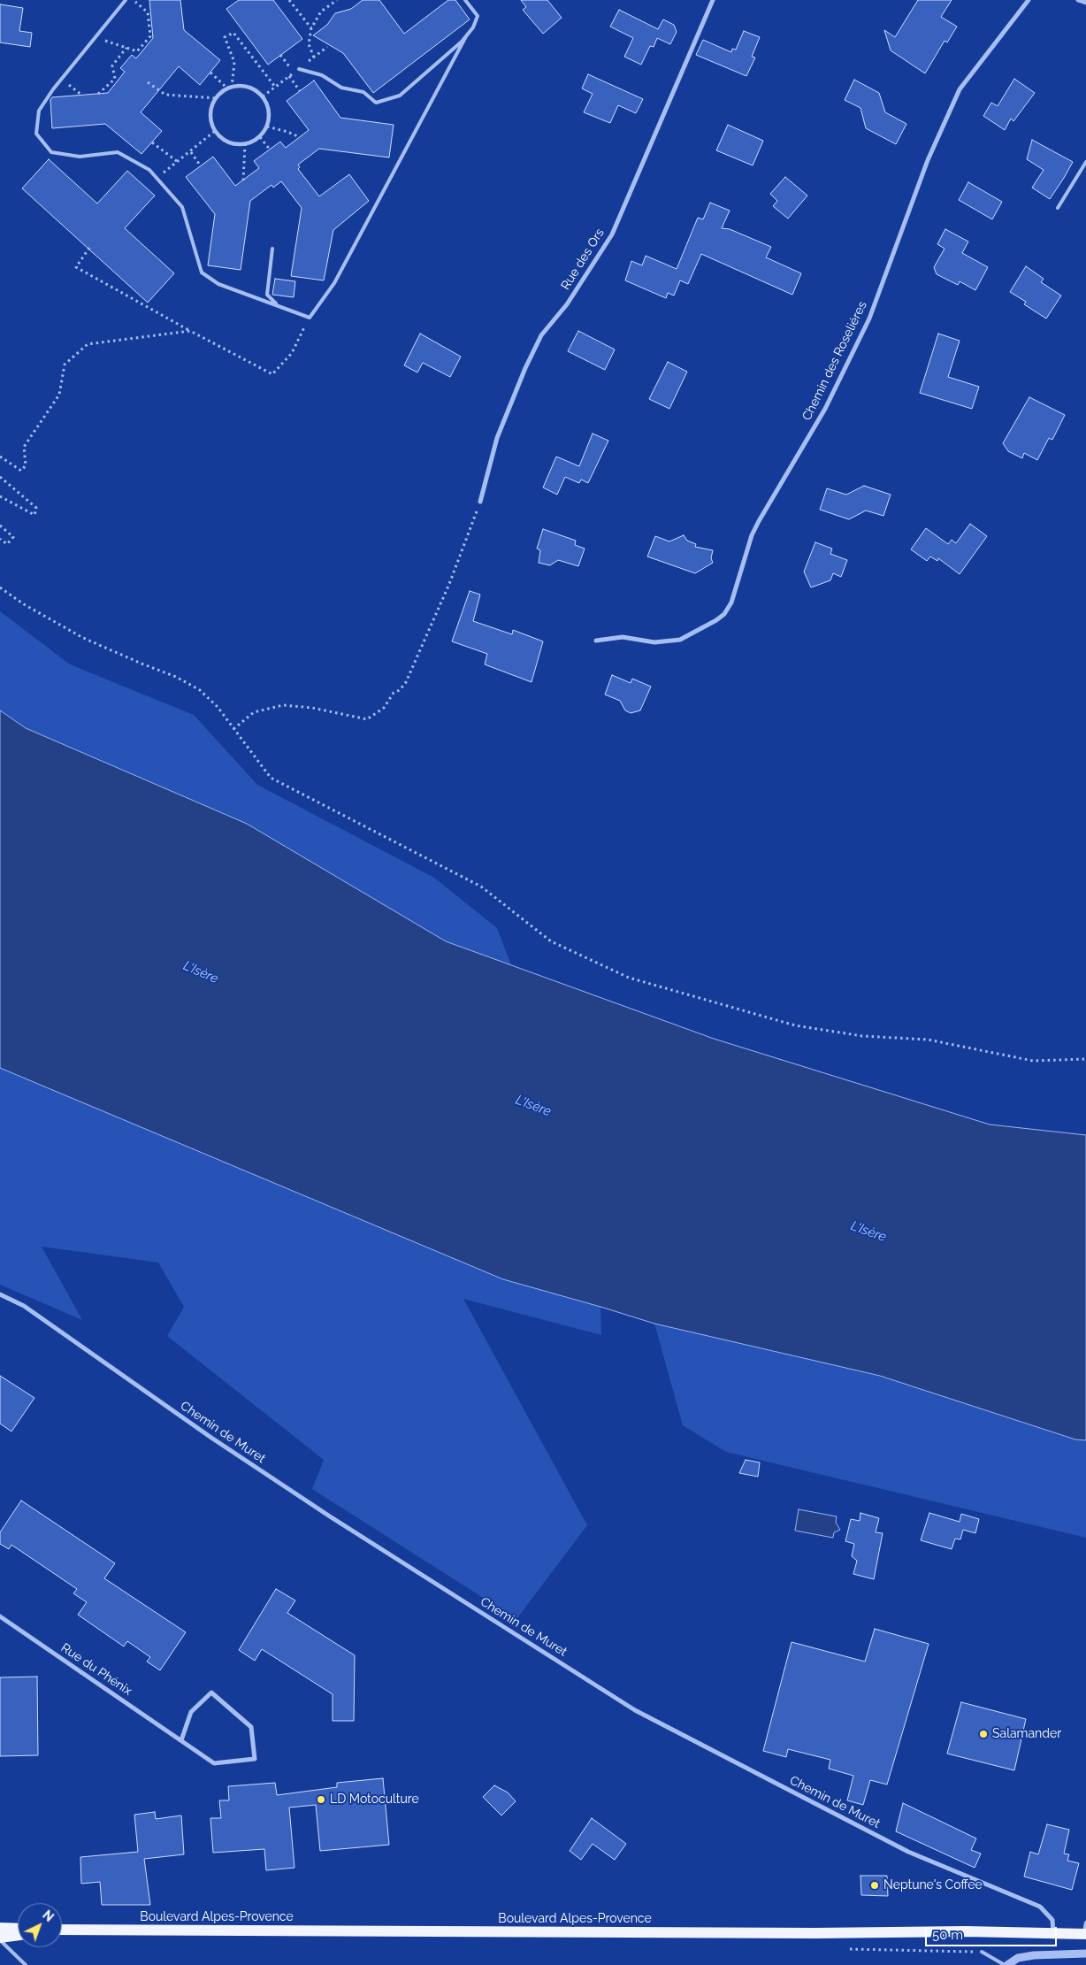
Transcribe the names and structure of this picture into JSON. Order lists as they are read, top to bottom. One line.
{"streets":{"main road":["Boulevard Alpes-Provence"],"street":["Rue des Ors","Chemin des Roseliéres","Chemin de Muret","Rue du Phénix"]},"crossings":[["Chemin de Muret","Boulevard Alpes-Provence"]],"water":["L'Isère"],"places":["Salamander","LD Motoculture","Neptune's Coffee"],"scale_bar":"50 m","north":"top right"}
